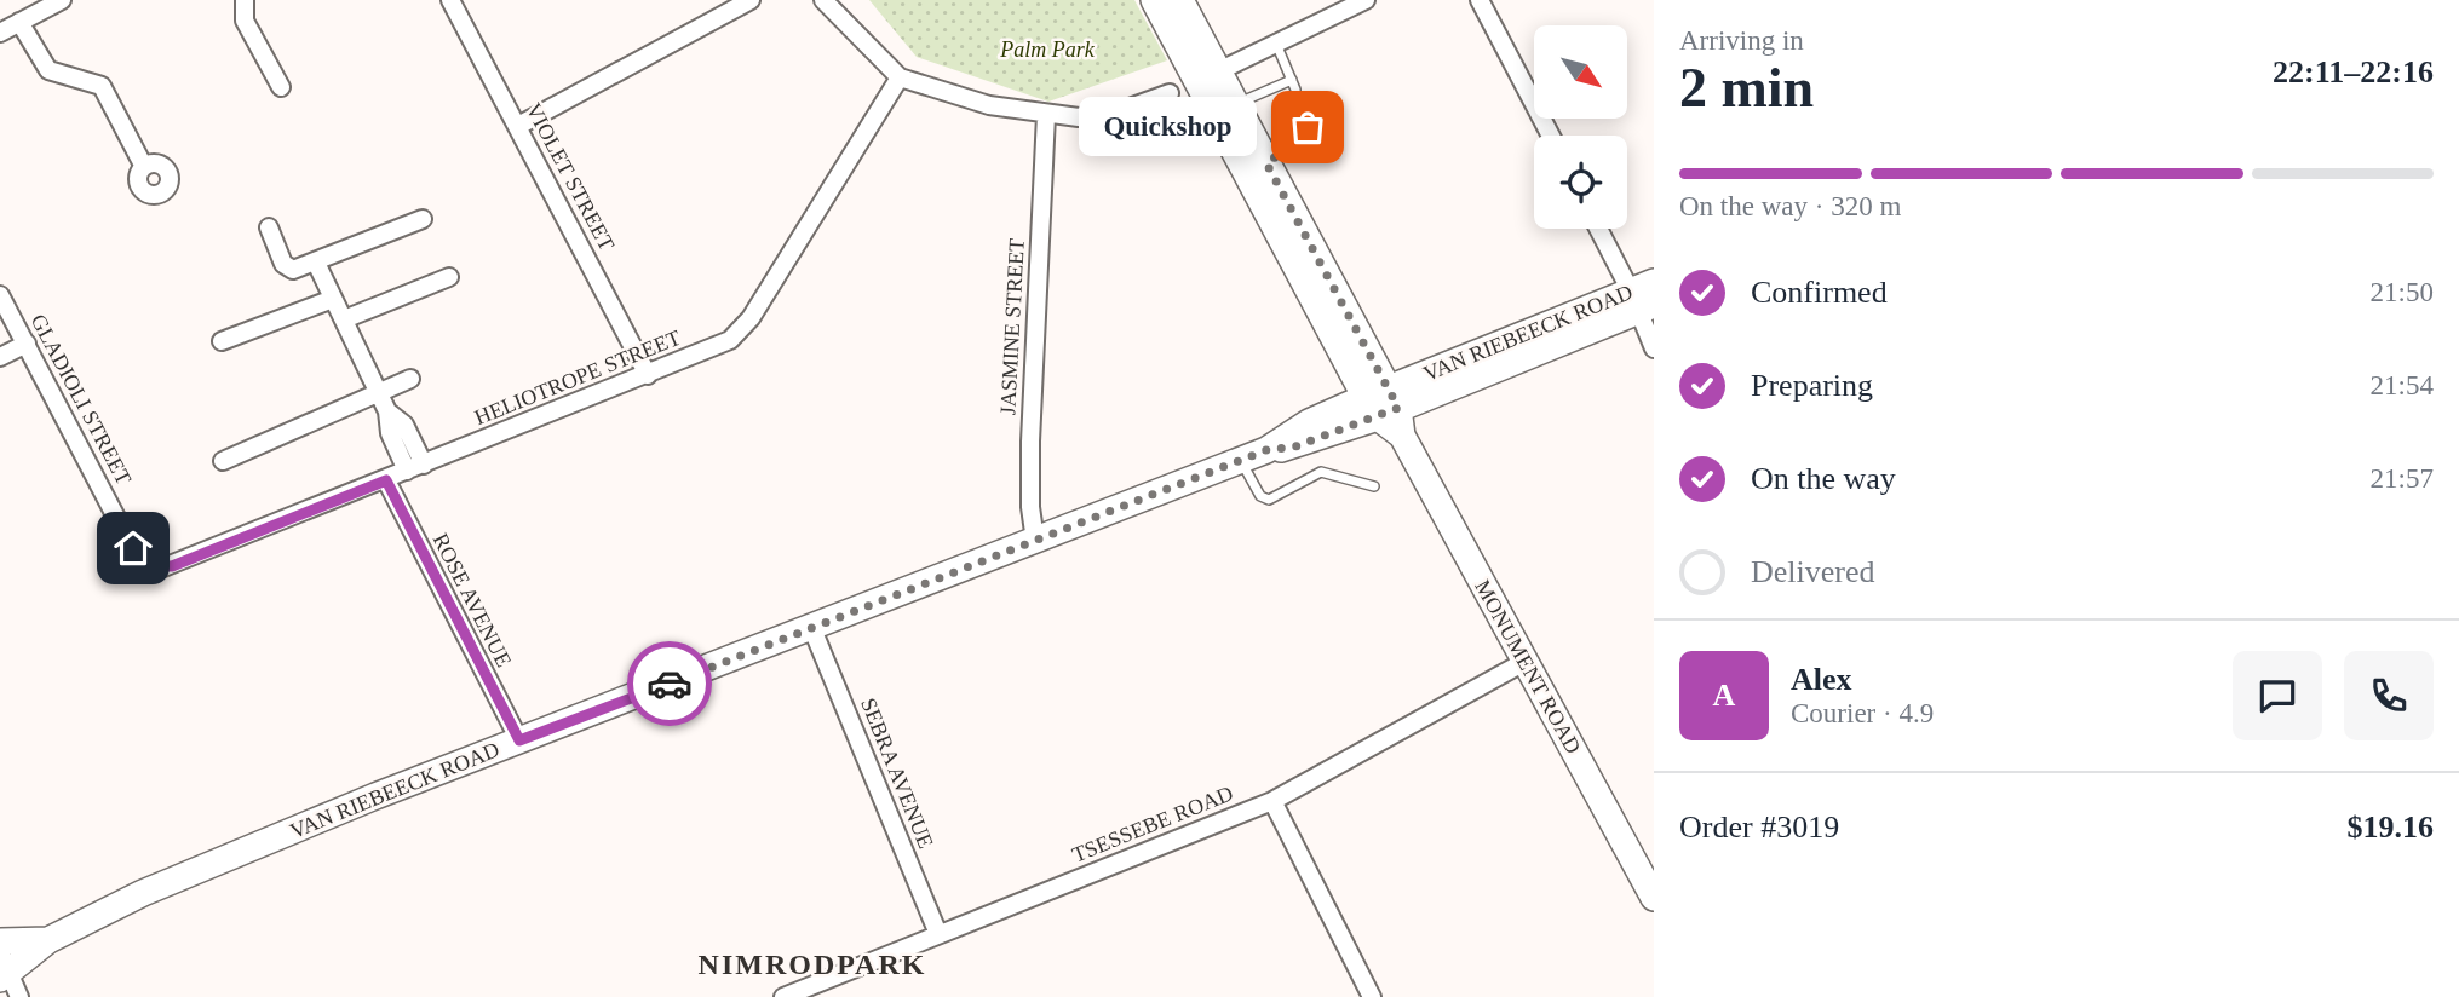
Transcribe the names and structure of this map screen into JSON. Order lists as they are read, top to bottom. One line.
{"streets":{"street":["VIOLET STREET","JASMINE STREET","VAN RIEBEECK ROAD","HELIOTROPE STREET","GLADIOLI STREET","ROSE AVENUE","MONUMENT ROAD","SEBRA AVENUE","TSESSEBE ROAD"]},"crossings":[["VIOLET STREET","HELIOTROPE STREET"],["JASMINE STREET","VAN RIEBEECK ROAD"],["VAN RIEBEECK ROAD","ROSE AVENUE"],["VAN RIEBEECK ROAD","MONUMENT ROAD"],["VAN RIEBEECK ROAD","SEBRA AVENUE"],["HELIOTROPE STREET","GLADIOLI STREET"],["HELIOTROPE STREET","ROSE AVENUE"],["MONUMENT ROAD","TSESSEBE ROAD"],["SEBRA AVENUE","TSESSEBE ROAD"]],"districts":["NIMRODPARK"],"parks":["Palm Park"],"places":["Quickshop"],"north":"bottom right","page":{"heading":["2 min","Arriving in","22:11–22:16"],"panel":["Alex","Courier · 4.9","Order #3019","$19.16"],"bubble":"Quickshop","bar":"On the way · 320 m","list":[["Confirmed","21:50"],["Preparing","21:54"],["On the way","21:57"],"Delivered"],"round":"A"}}
